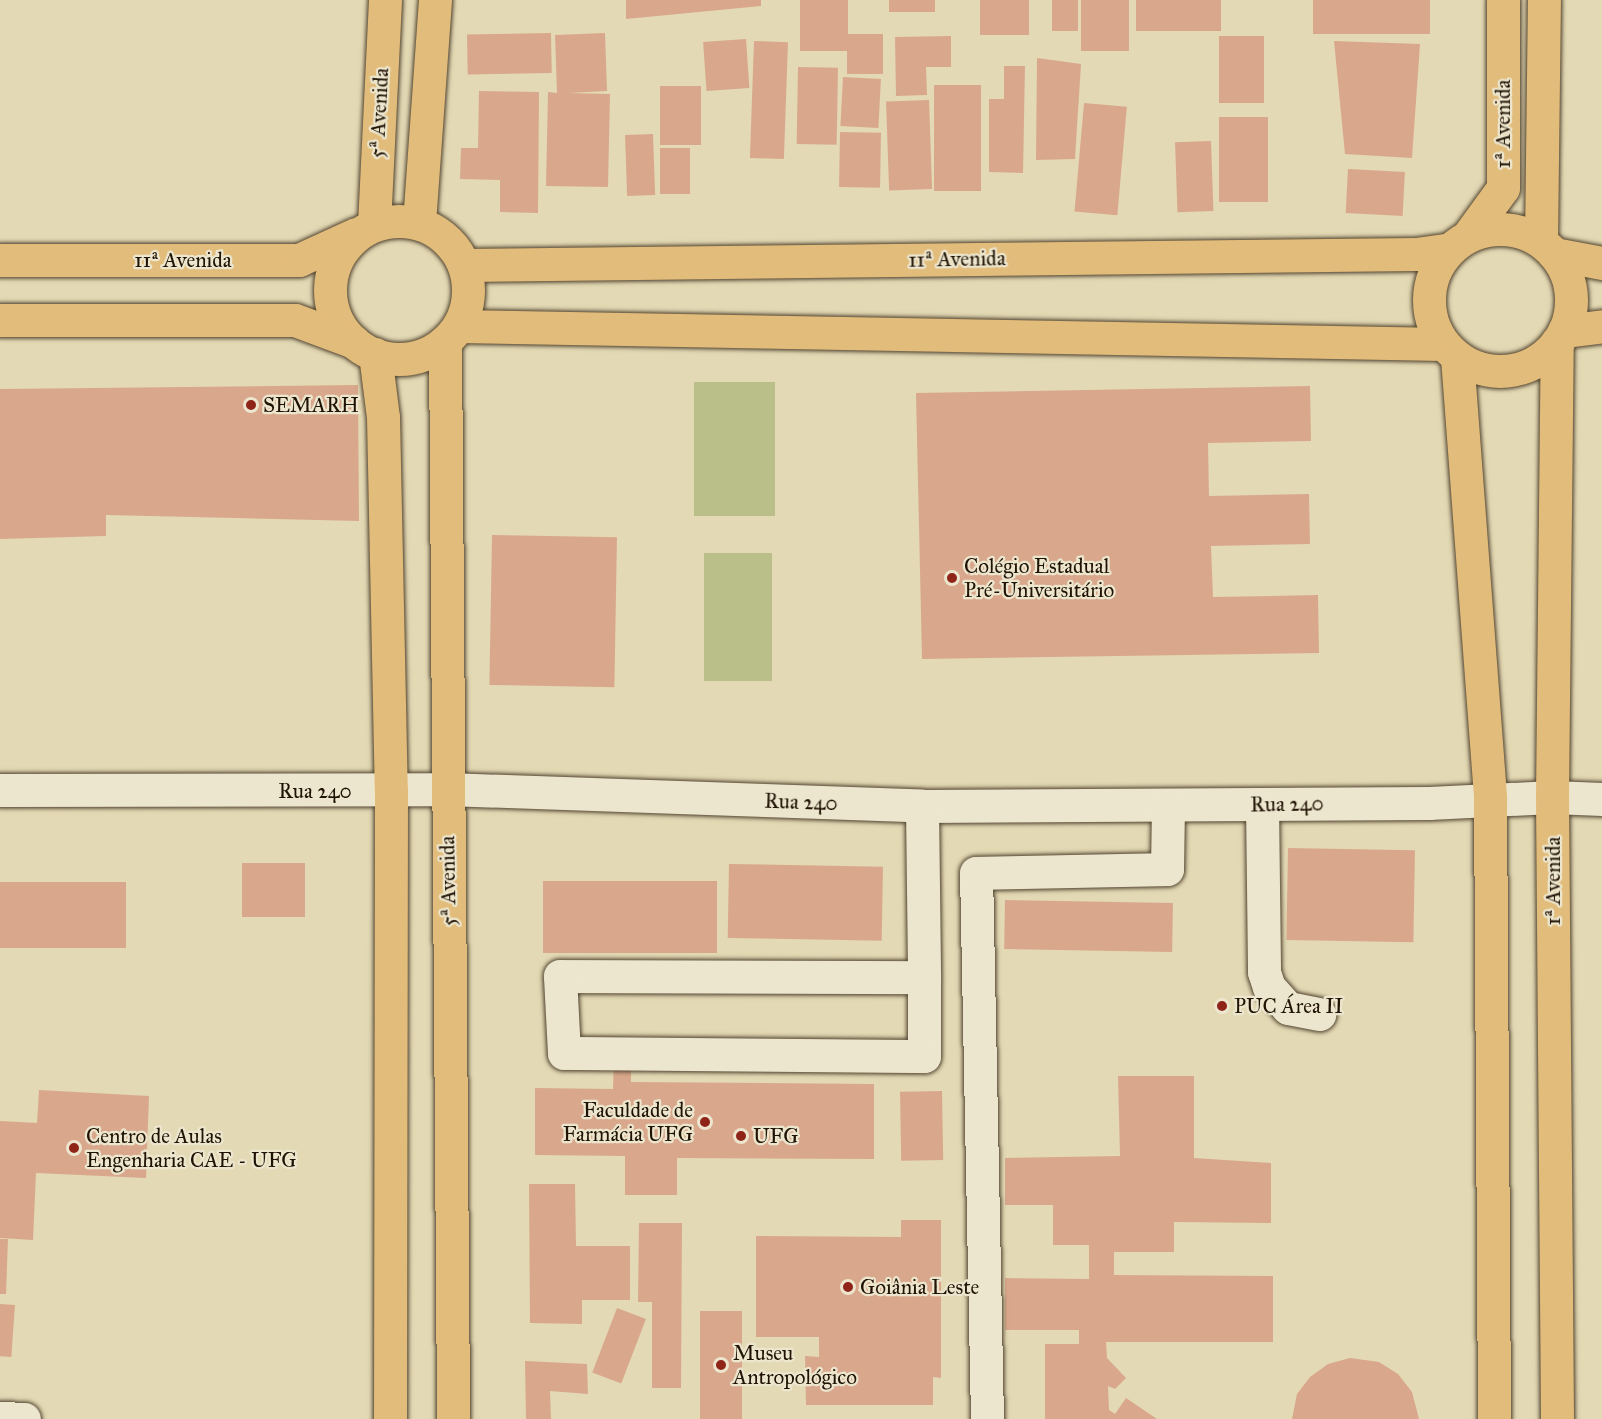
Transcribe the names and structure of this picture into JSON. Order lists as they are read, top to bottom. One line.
{"streets":{"main road":["5ª Avenida","1ª Avenida","11ª Avenida"],"street":["Rua 240"]},"crossings":[["5ª Avenida","11ª Avenida"],["5ª Avenida","Rua 240"],["1ª Avenida","11ª Avenida"],["1ª Avenida","Rua 240"]],"places":["SEMARH","Colégio Estadual Pré-Universitário","PUC Área II","Faculdade de Farmácia UFG","UFG","Centro de Aulas Engenharia CAE - UFG","Goiânia Leste","Museu Antropológico"]}
